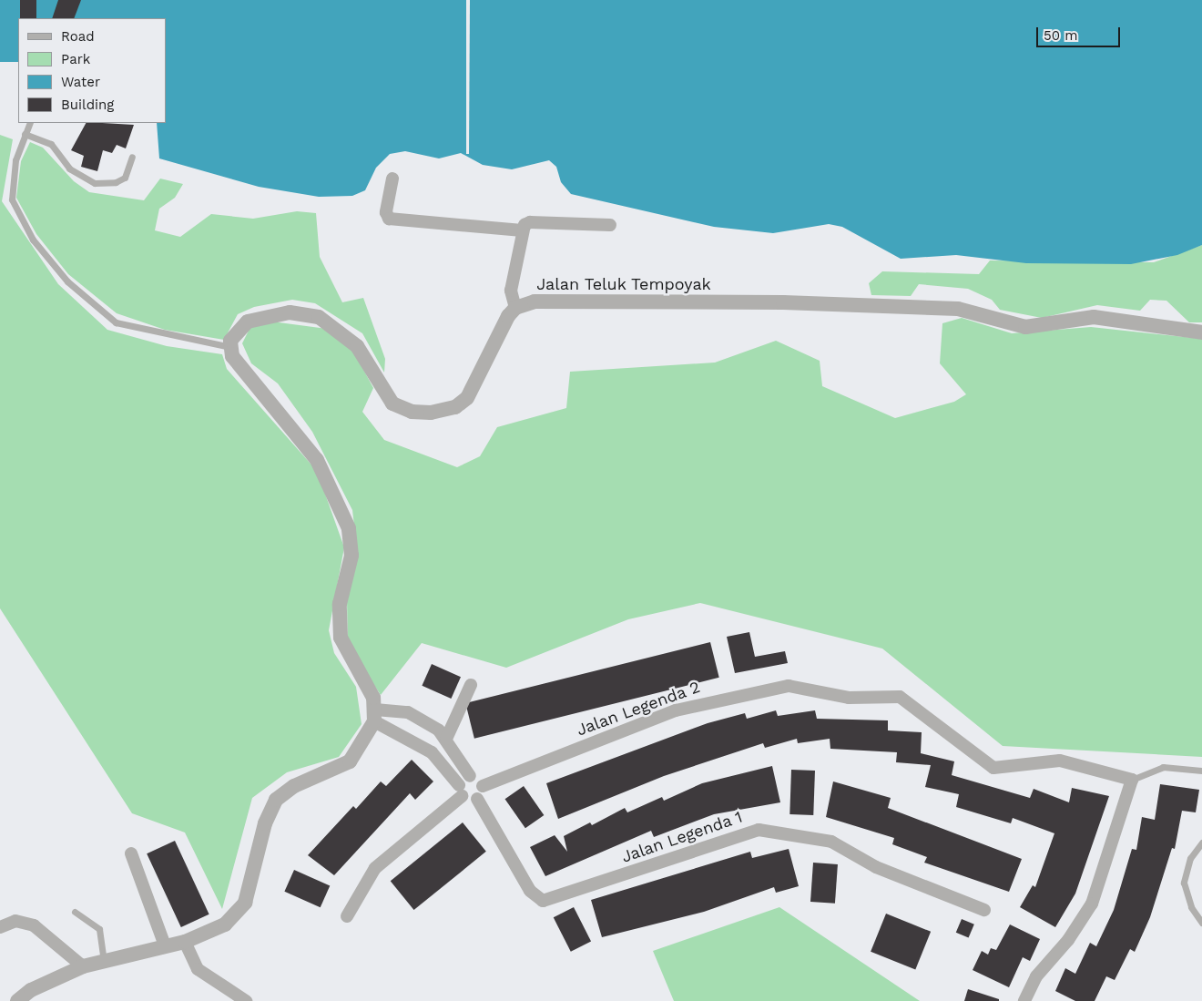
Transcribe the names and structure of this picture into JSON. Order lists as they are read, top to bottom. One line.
{"streets":{"street":["Jalan Teluk Tempoyak","Jalan Legenda 2","Jalan Legenda 1"]},"legend":["Road","Park","Water","Building"],"scale_bar":"50 m"}
